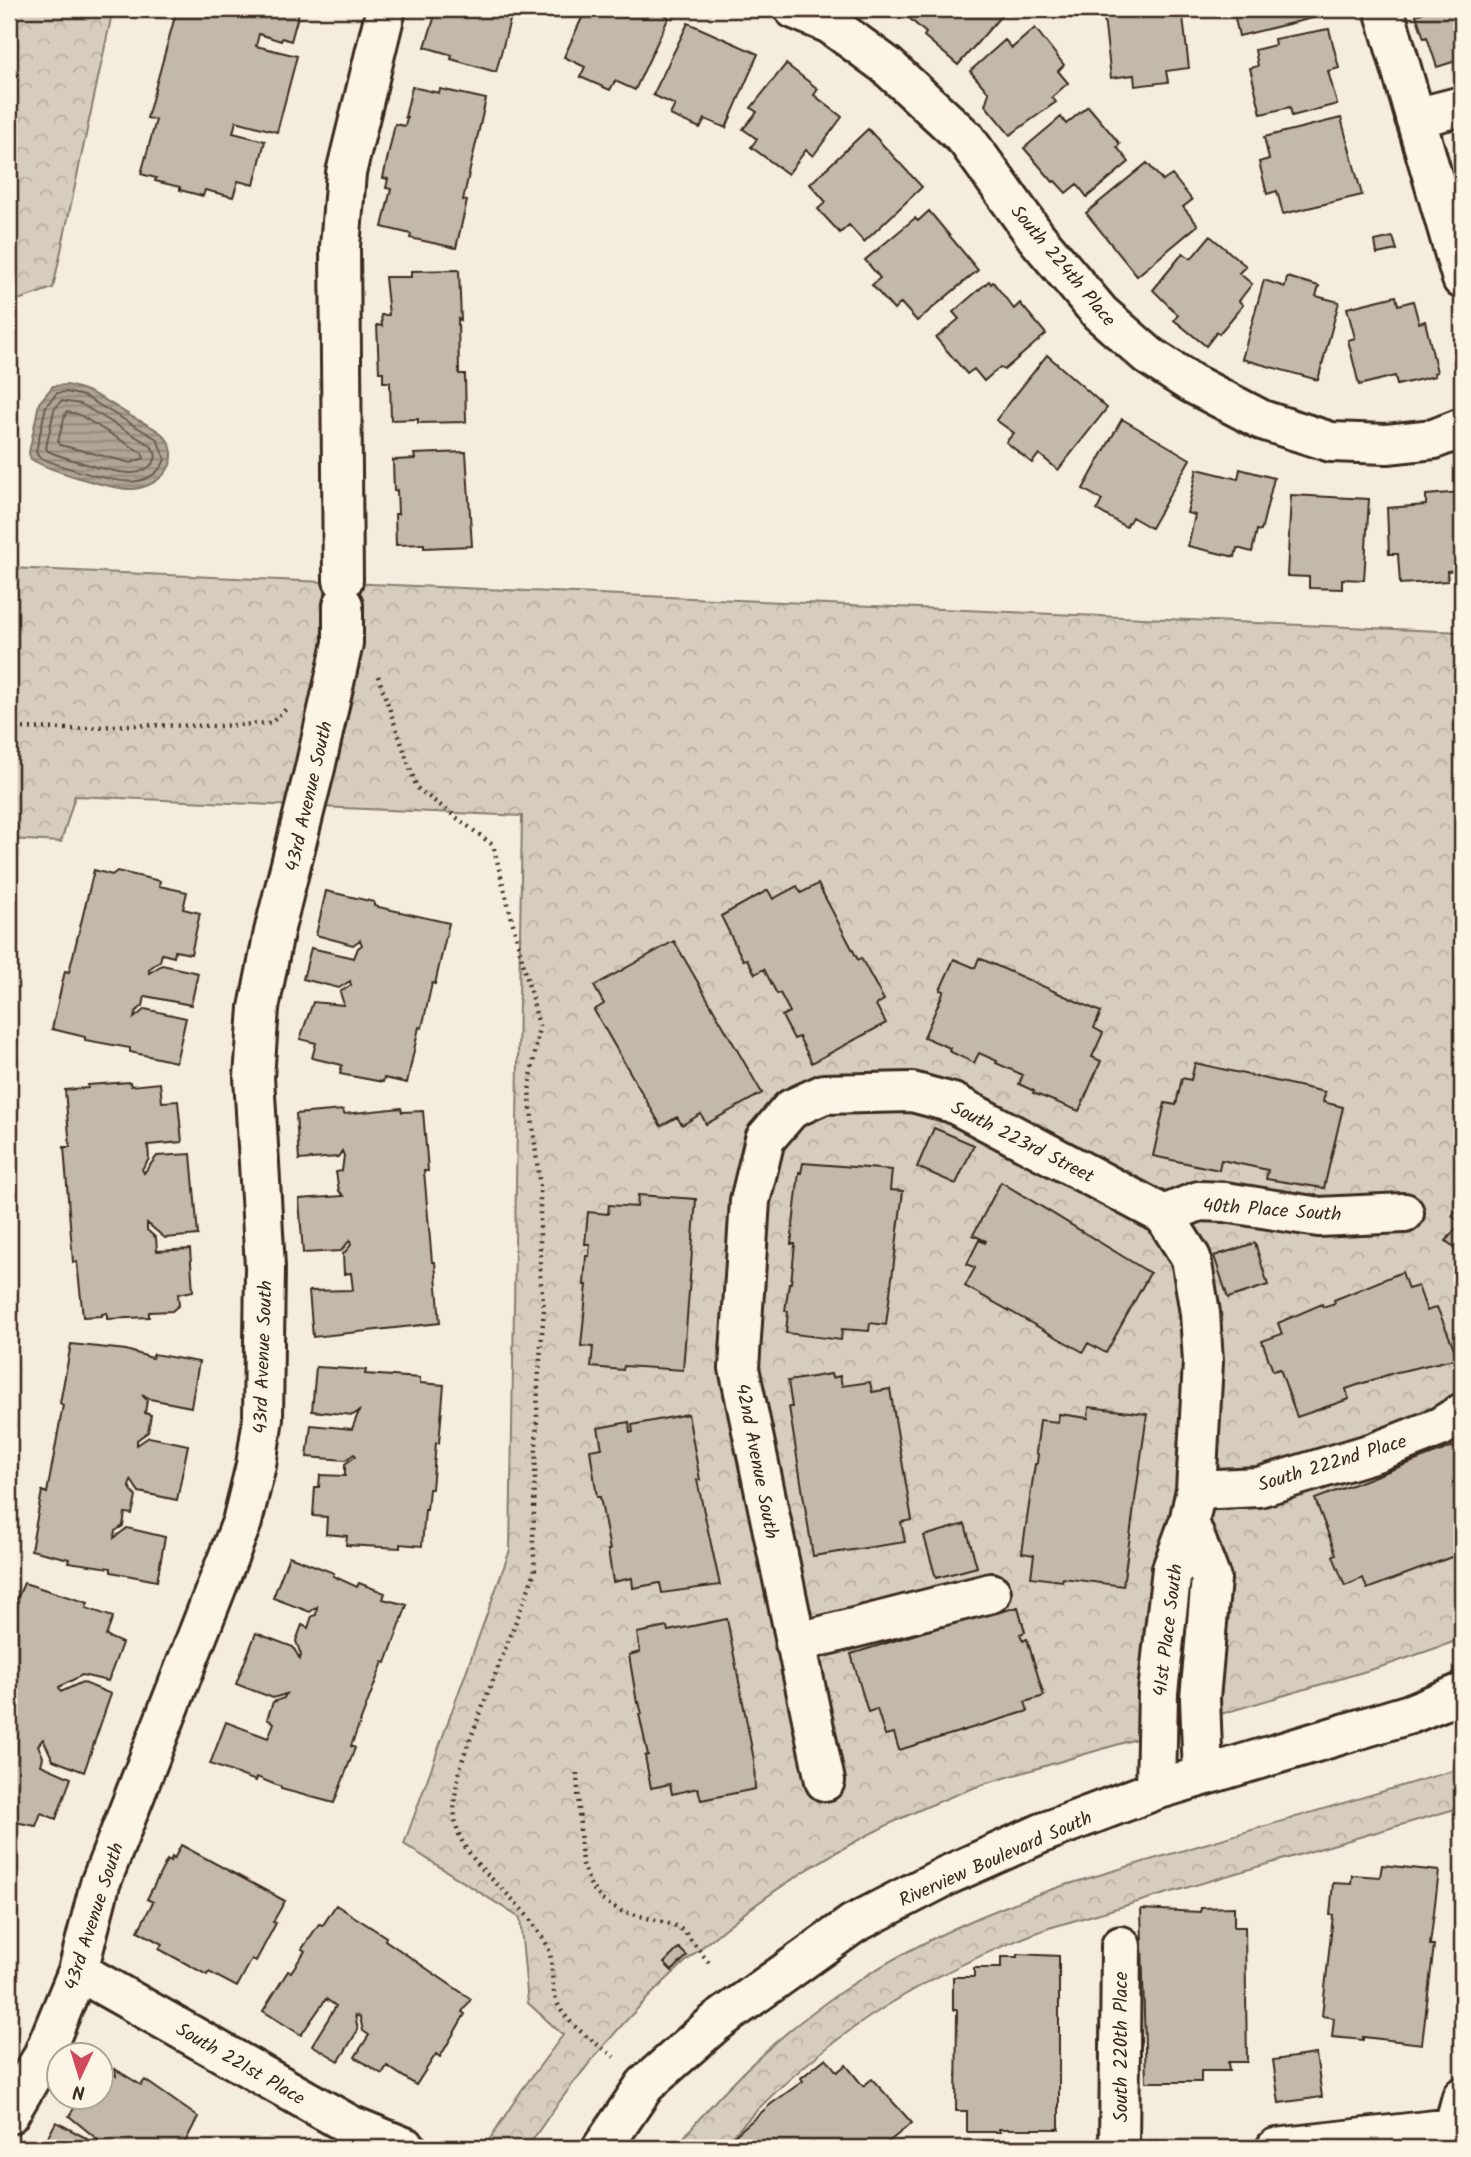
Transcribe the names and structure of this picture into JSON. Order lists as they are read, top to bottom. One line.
{"streets":{"street":["South 224th Place","43rd Avenue South","South 223rd Street","40th Place South","42nd Avenue South","South 222nd Place","41st Place South","Riverview Boulevard South","South 220th Place","South 221st Place"]},"crossings":[["43rd Avenue South","South 221st Place"],["South 223rd Street","40th Place South"],["South 223rd Street","42nd Avenue South"],["South 222nd Place","41st Place South"],["41st Place South","Riverview Boulevard South"]],"north":"bottom"}
